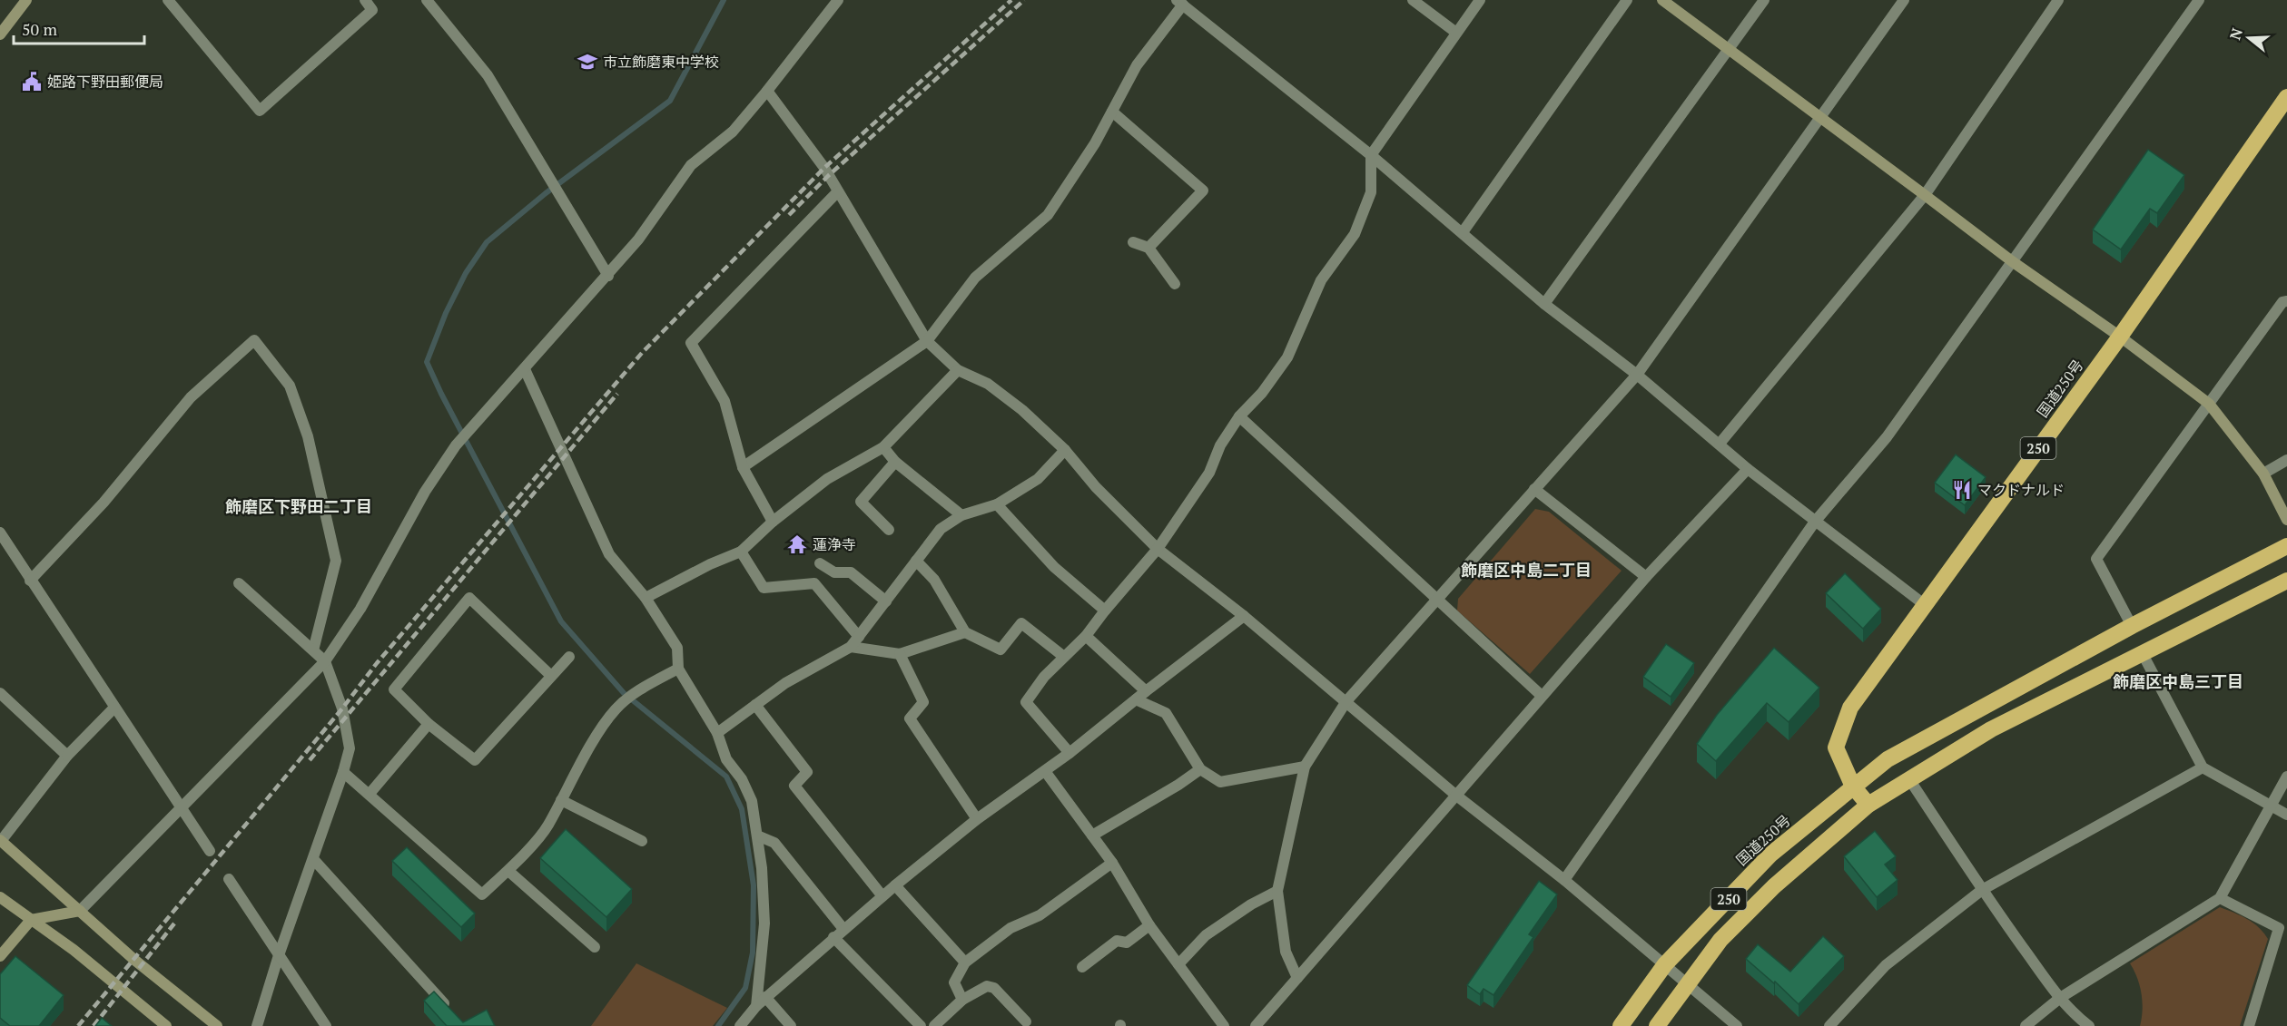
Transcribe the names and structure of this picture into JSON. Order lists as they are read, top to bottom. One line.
{"streets":{"highway":["国道250号","250"]},"crossings":[["国道250号","250"]],"districts":["飾磨区下野田二丁目","飾磨区中島二丁目","飾磨区中島三丁目"],"places":{"school or university":["市立飾磨東中学校"],"public building":["姫路下野田郵便局"],"restaurant":["マクドナルド"],"temple":["蓮浄寺"]},"scale_bar":"50 m","north":"left"}
